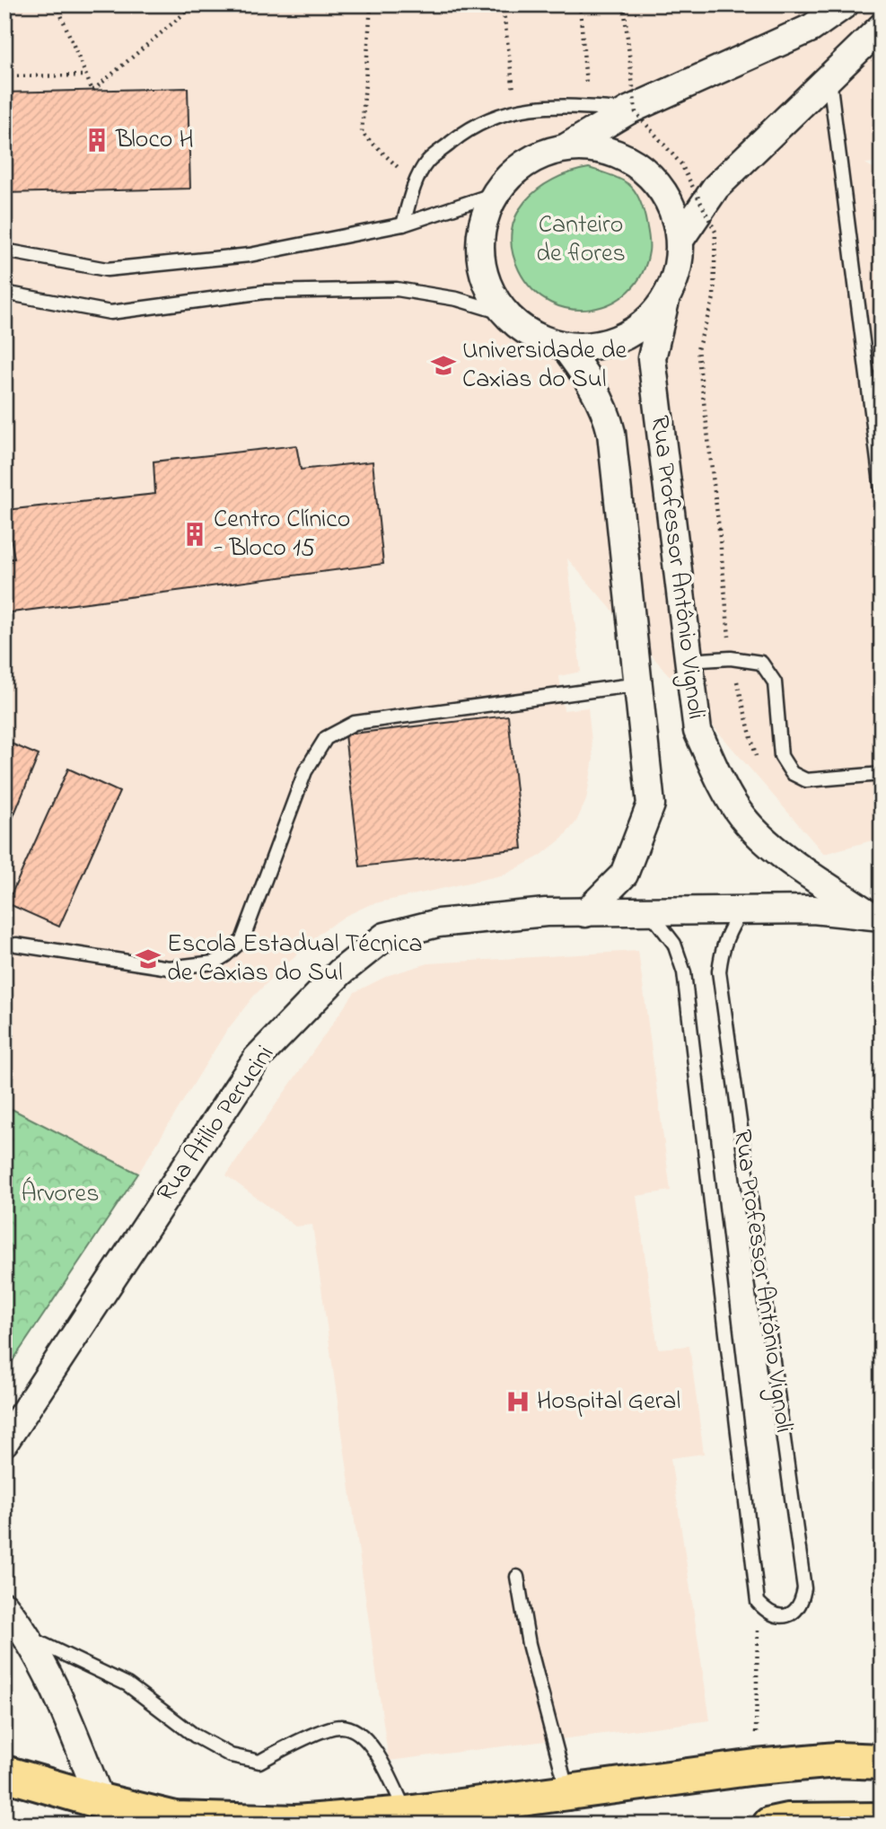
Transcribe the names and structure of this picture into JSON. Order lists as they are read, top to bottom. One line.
{"streets":{"street":["Rua Professor Antônio Vignoli","Rua Atilio Perucini"]},"crossings":[["Rua Professor Antônio Vignoli","Rua Atilio Perucini"]],"parks":["Canteiro de flores","Árvores"],"places":{"building":["Bloco H","Centro Clínico - Bloco 15"],"school or university":["Universidade de Caxias do Sul","Escola Estadual Técnica de Caxias do Sul"],"hospital":["Hospital Geral"]}}
